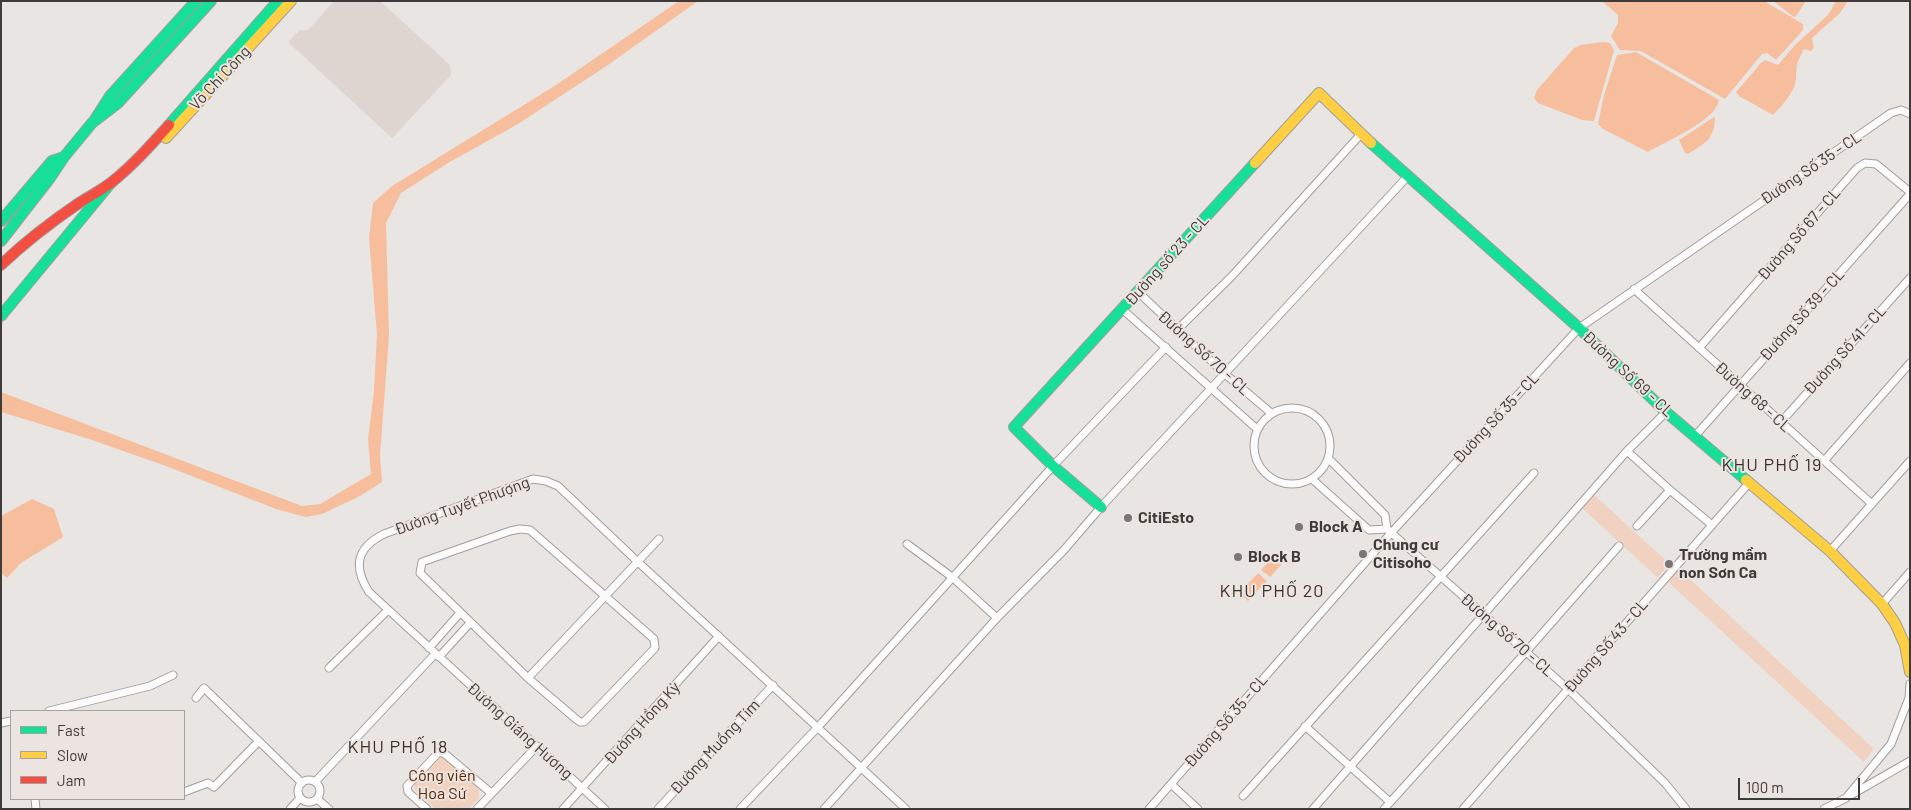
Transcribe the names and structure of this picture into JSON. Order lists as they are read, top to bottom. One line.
{"streets":{"main road":["Võ Chí Công","Đường số 23 - CL","Đường Số 69 - CL"],"street":["Đường Số 35 - CL","Đường Số 67 - CL","Đường Số 39 - CL","Đường Số 41 - CL","Đường Số 70 - CL","Đường 68 - CL","Đường Tuyết Phượng","Đường Số 43 - CL","Đường Hồng Kỳ","Đường Giáng Hương","Đường Muồng Tím"]},"crossings":[["Đường Số 35 - CL","Đường Số 70 - CL"],["Đường Số 35 - CL","Đường Số 69 - CL"],["Đường Số 35 - CL","Đường 68 - CL"],["Đường Số 67 - CL","Đường Số 39 - CL"],["Đường Số 67 - CL","Đường 68 - CL"],["Đường số 23 - CL","Đường Số 70 - CL"],["Đường số 23 - CL","Đường Số 69 - CL"],["Đường Số 39 - CL","Đường Số 69 - CL"],["Đường Số 39 - CL","Đường 68 - CL"],["Đường Số 41 - CL","Đường 68 - CL"],["Đường Số 70 - CL","Đường Số 43 - CL"],["Đường Số 69 - CL","Đường Số 43 - CL"],["Đường Tuyết Phượng","Đường Hồng Kỳ"],["Đường Tuyết Phượng","Đường Giáng Hương"],["Đường Tuyết Phượng","Đường Muồng Tím"],["Đường Hồng Kỳ","Đường Giáng Hương"]],"districts":["KHU PHỐ 19","KHU PHỐ 20","KHU PHỐ 18"],"parks":["Công viên Hoa Sứ"],"places":["CitiEsto","Block A","Chung cư Citisoho","Block B","Trường mầm non Sơn Ca"],"legend":["Fast","Slow","Jam"],"scale_bar":"100 m"}
